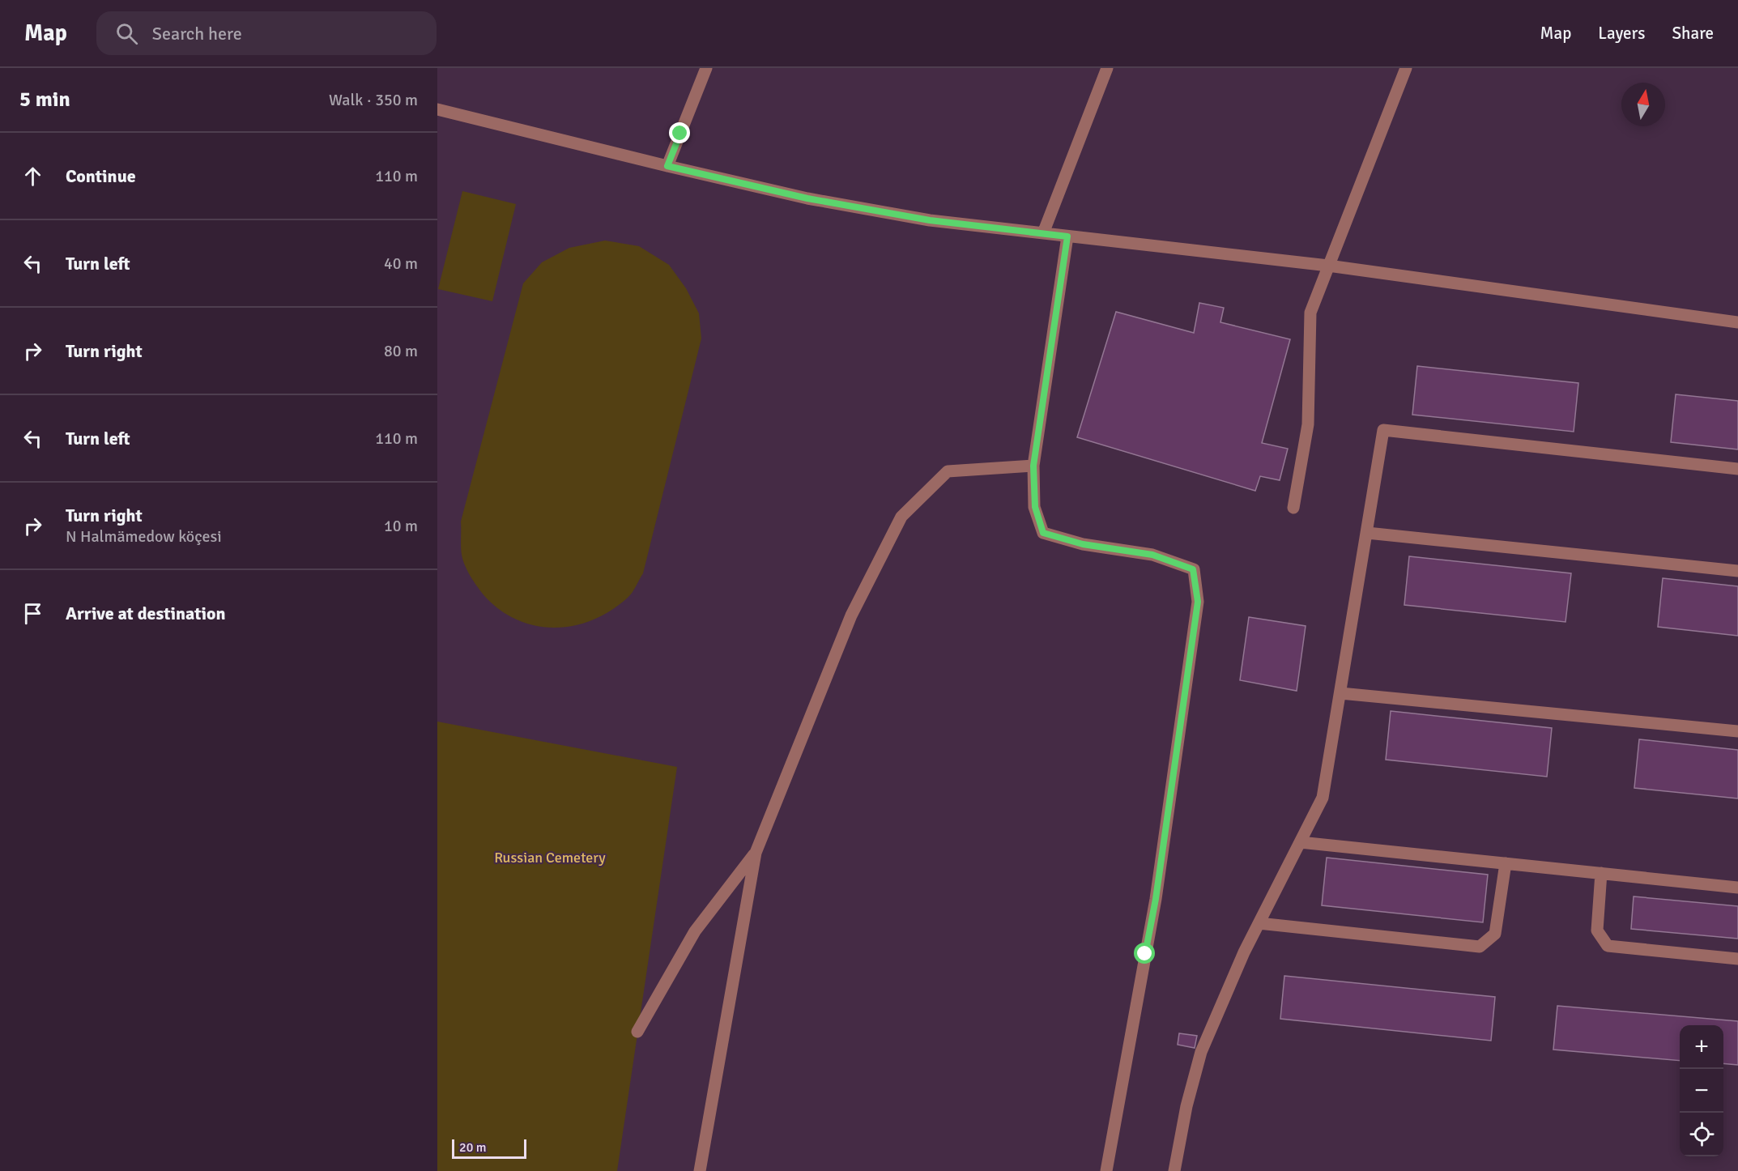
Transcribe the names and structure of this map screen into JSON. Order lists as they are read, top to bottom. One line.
{"parks":["Russian Cemetery"],"scale_bar":"20 m","north":"top","page":{"header":"Map","search":"Search here","nav":["Map","Layers","Share"],"heading":["5 min","Walk · 350 m"],"list":[["Continue","110 m"],["Turn left","40 m"],["Turn right","80 m"],["Turn left","110 m"],["Turn right","N Halmämedow köçesi","10 m"],"Arrive at destination"],"map_buttons":["+","−"],"scale":"20 m"}}
